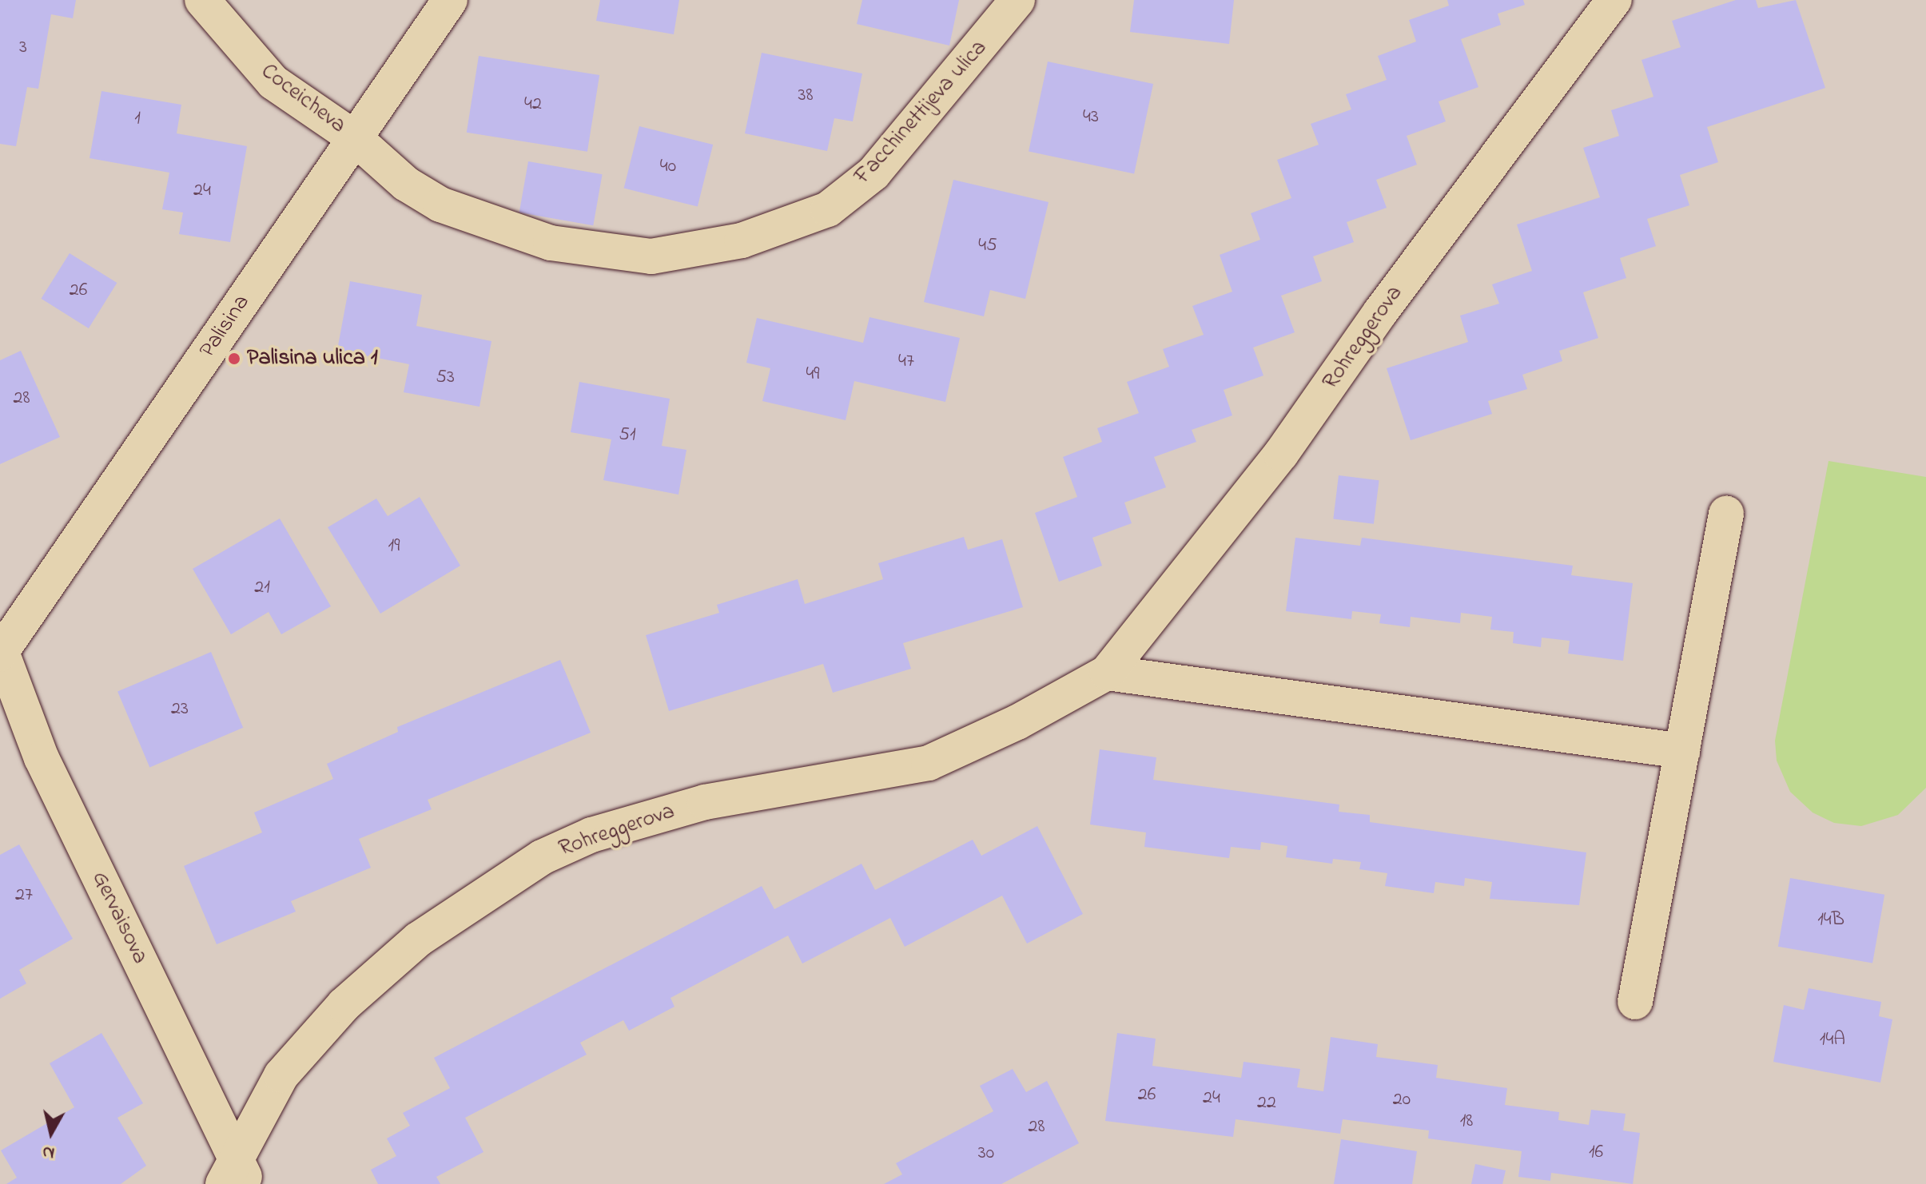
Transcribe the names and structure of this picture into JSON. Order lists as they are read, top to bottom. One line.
{"streets":{"street":["Coceicheva","Facchinettijeva ulica","Palisina","Rohreggerova","Gervaisova"]},"crossings":[["Coceicheva","Facchinettijeva ulica"],["Coceicheva","Palisina"],["Facchinettijeva ulica","Palisina"],["Palisina","Gervaisova"],["Rohreggerova","Gervaisova"]],"places":["Palisina ulica 1"],"house_numbers":["3","38","42","43","1","40","24","45","26","47","49","53","28","51","19","21","23","27","14B","14A","26","24","20","22","18","28","16","30"],"north":"bottom"}
